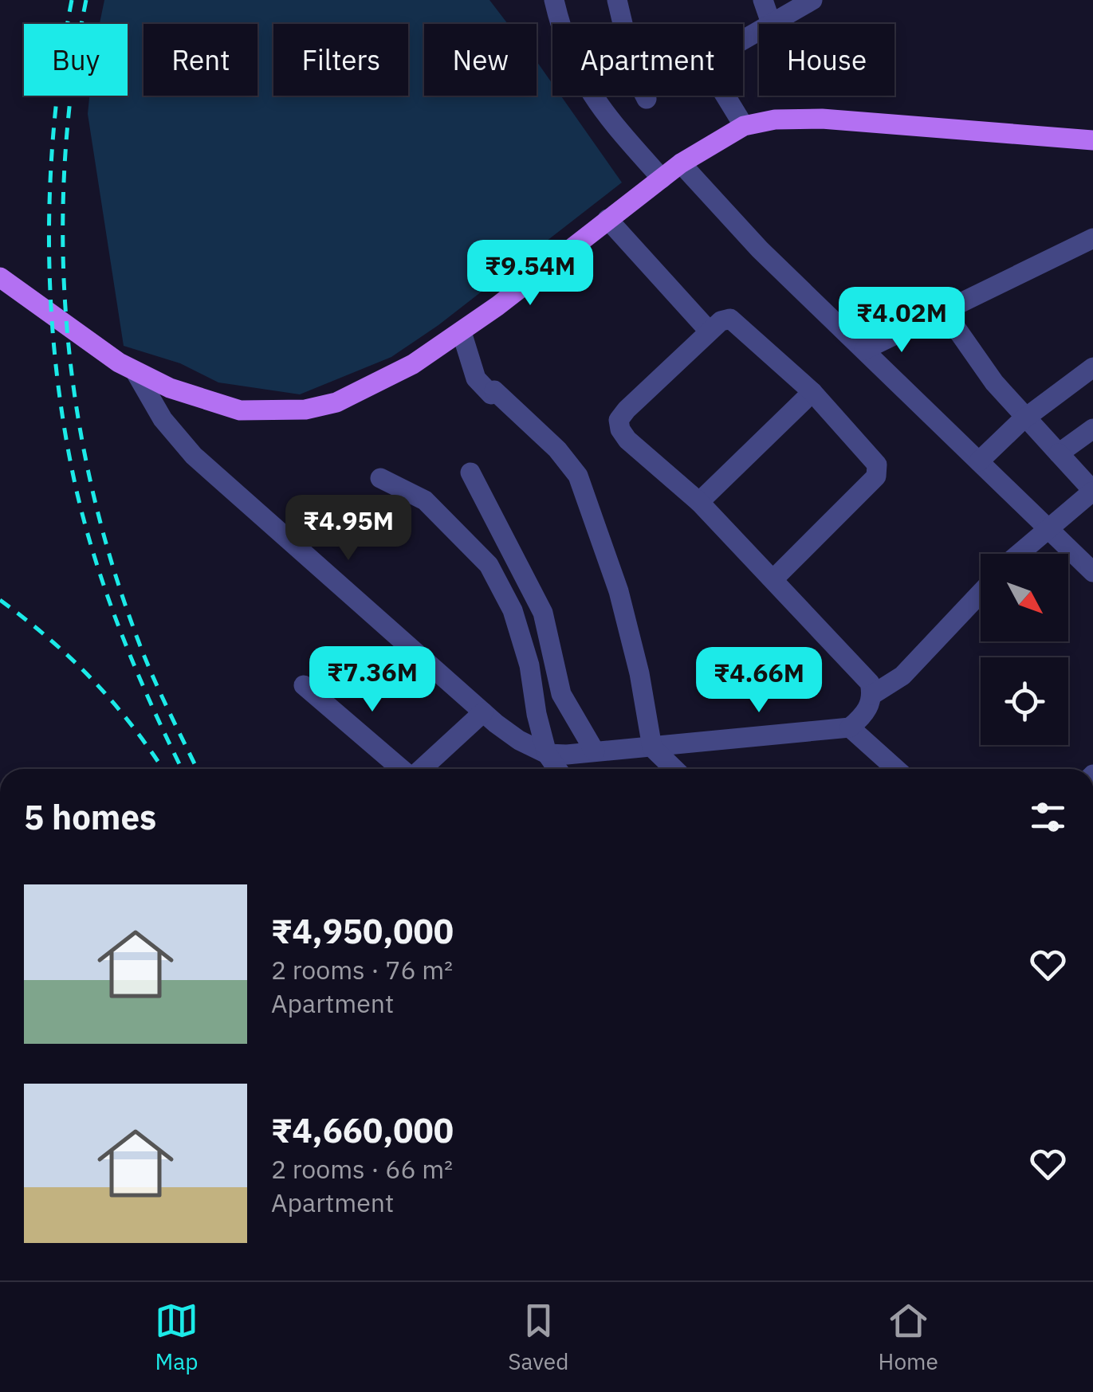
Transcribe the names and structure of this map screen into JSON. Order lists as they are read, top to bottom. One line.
{"north":"bottom right","page":{"chip":["Buy","Rent","Filters","New","Apartment","House"],"price":["₹9.54M","₹4.02M","₹4.95M","₹7.36M","₹4.66M"],"heading":"5 homes","list":[{"name":"₹4,950,000","note":"2 rooms · 76 m² · Apartment"},{"name":"₹4,660,000","note":"2 rooms · 66 m² · Apartment"}],"tabs":["Map","Saved","Home"]}}
